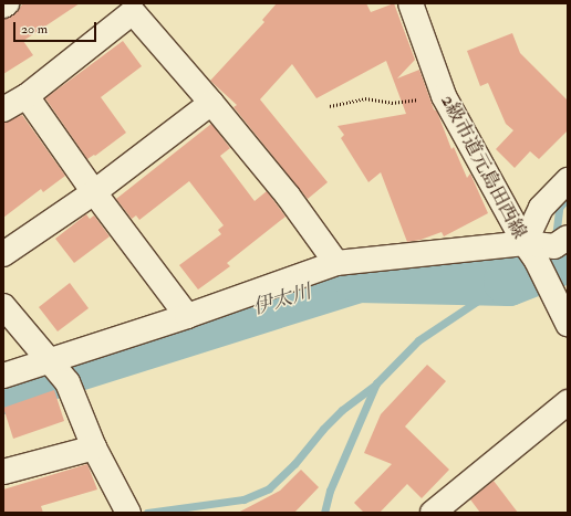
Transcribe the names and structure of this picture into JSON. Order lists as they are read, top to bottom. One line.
{"streets":{"street":["2級市道元島田西線"]},"water":["伊太川"],"scale_bar":"20 m"}
